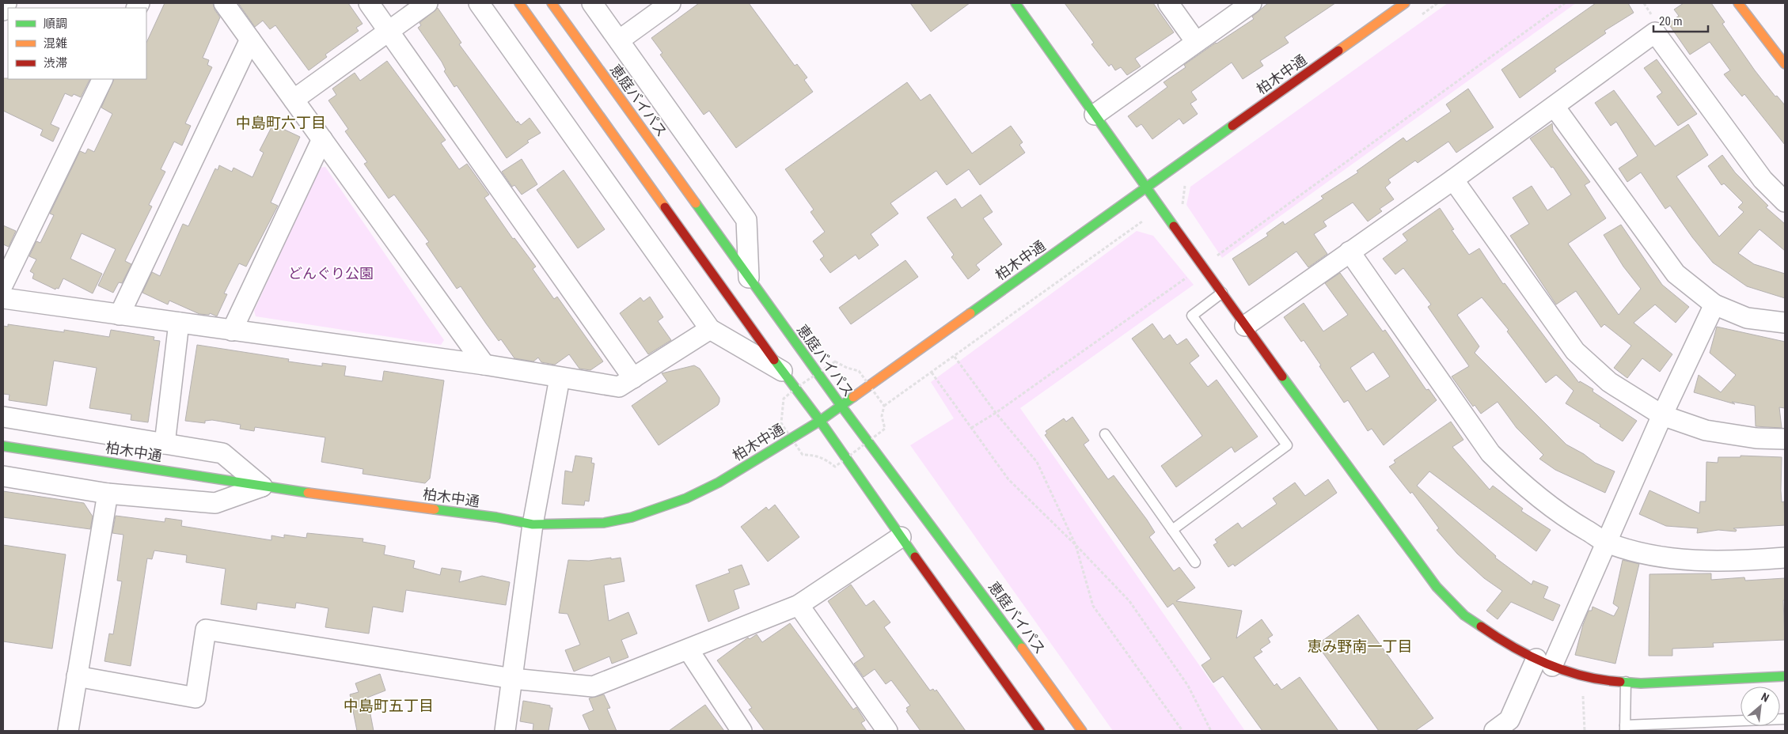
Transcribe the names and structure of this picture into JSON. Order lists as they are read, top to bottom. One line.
{"streets":{"main road":["柏木中通","恵庭バイパス"]},"crossings":[["柏木中通","恵庭バイパス"]],"districts":["中島町六丁目","恵み野南一丁目","中島町五丁目"],"parks":["どんぐり公園"],"legend":["順調","混雑","渋滞"],"scale_bar":"20 m","north":"top right"}
